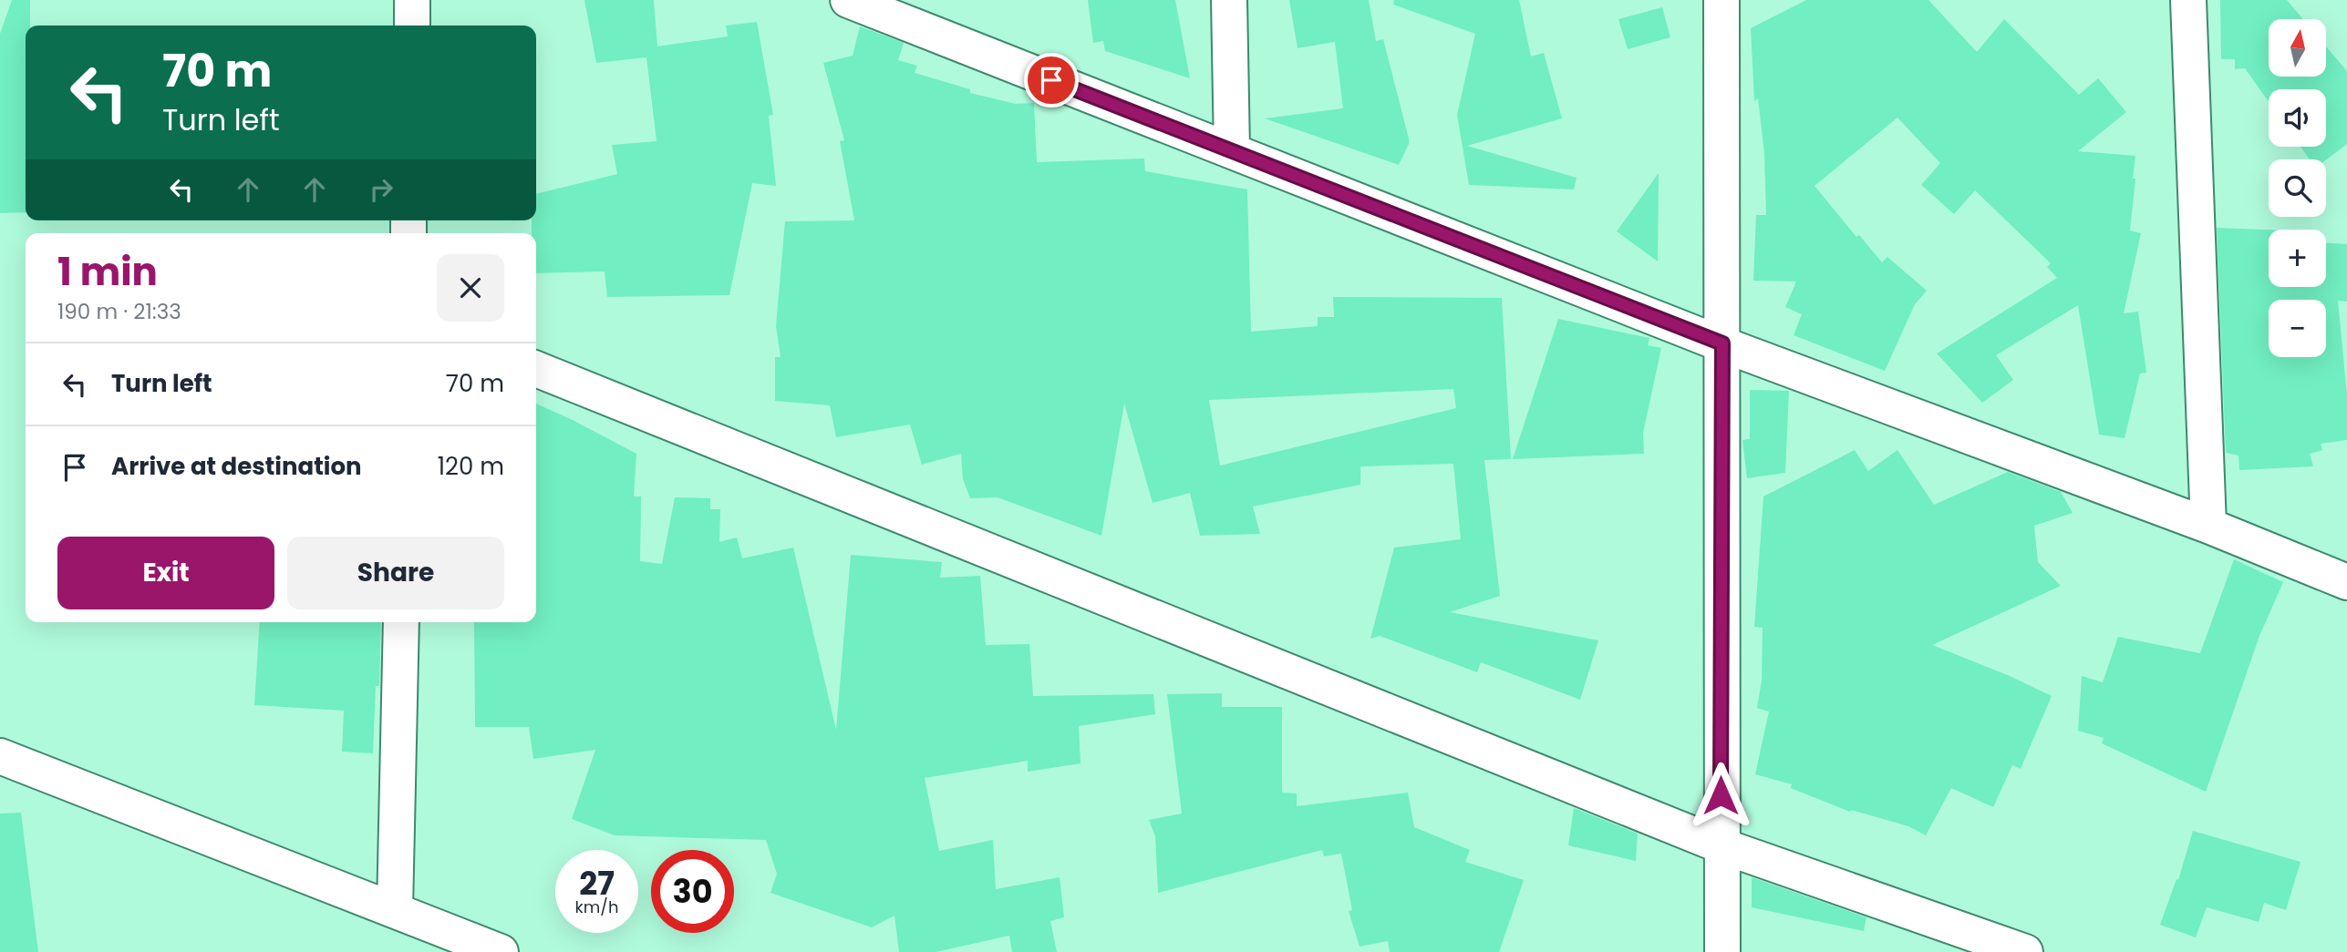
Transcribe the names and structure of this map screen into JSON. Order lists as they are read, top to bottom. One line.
{"north":"top","page":{"map_buttons":["+","−"],"turn":["70 m","Turn left"],"heading":["1 min","190 m · 21:33"],"list":[{"name":"Turn left","value":"70 m"},{"name":"Arrive at destination","value":"120 m"}],"buttons":["Exit","Share"],"speed":"27 km/h","limit":"30"}}
